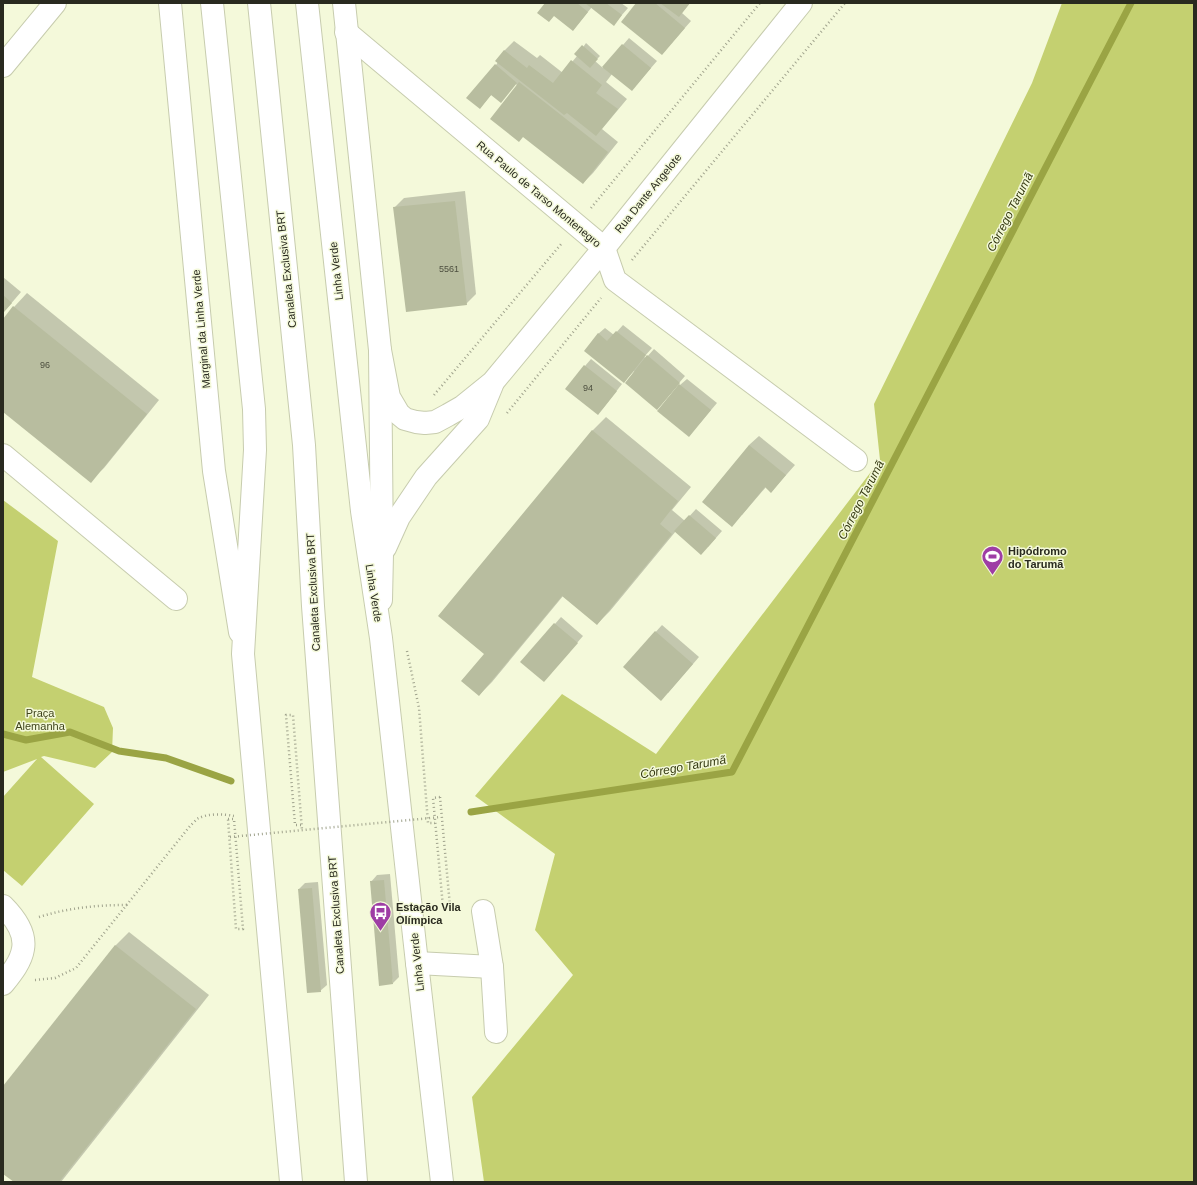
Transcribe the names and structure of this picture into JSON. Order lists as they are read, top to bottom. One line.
{"streets":{"main road":["Rua Dante Angelote","Rua Paulo de Tarso Montenegro","Canaleta Exclusiva BRT","Linha Verde","Marginal da Linha Verde"]},"crossings":[["Rua Dante Angelote","Rua Paulo de Tarso Montenegro"]],"water":["Córrego Tarumã"],"parks":["Praça Alemanha"],"places":{"sports":["Hipódromo do Tarumã"],"bus stop":["Estação Vila Olímpica"]},"house_numbers":["5561","96","94"]}
